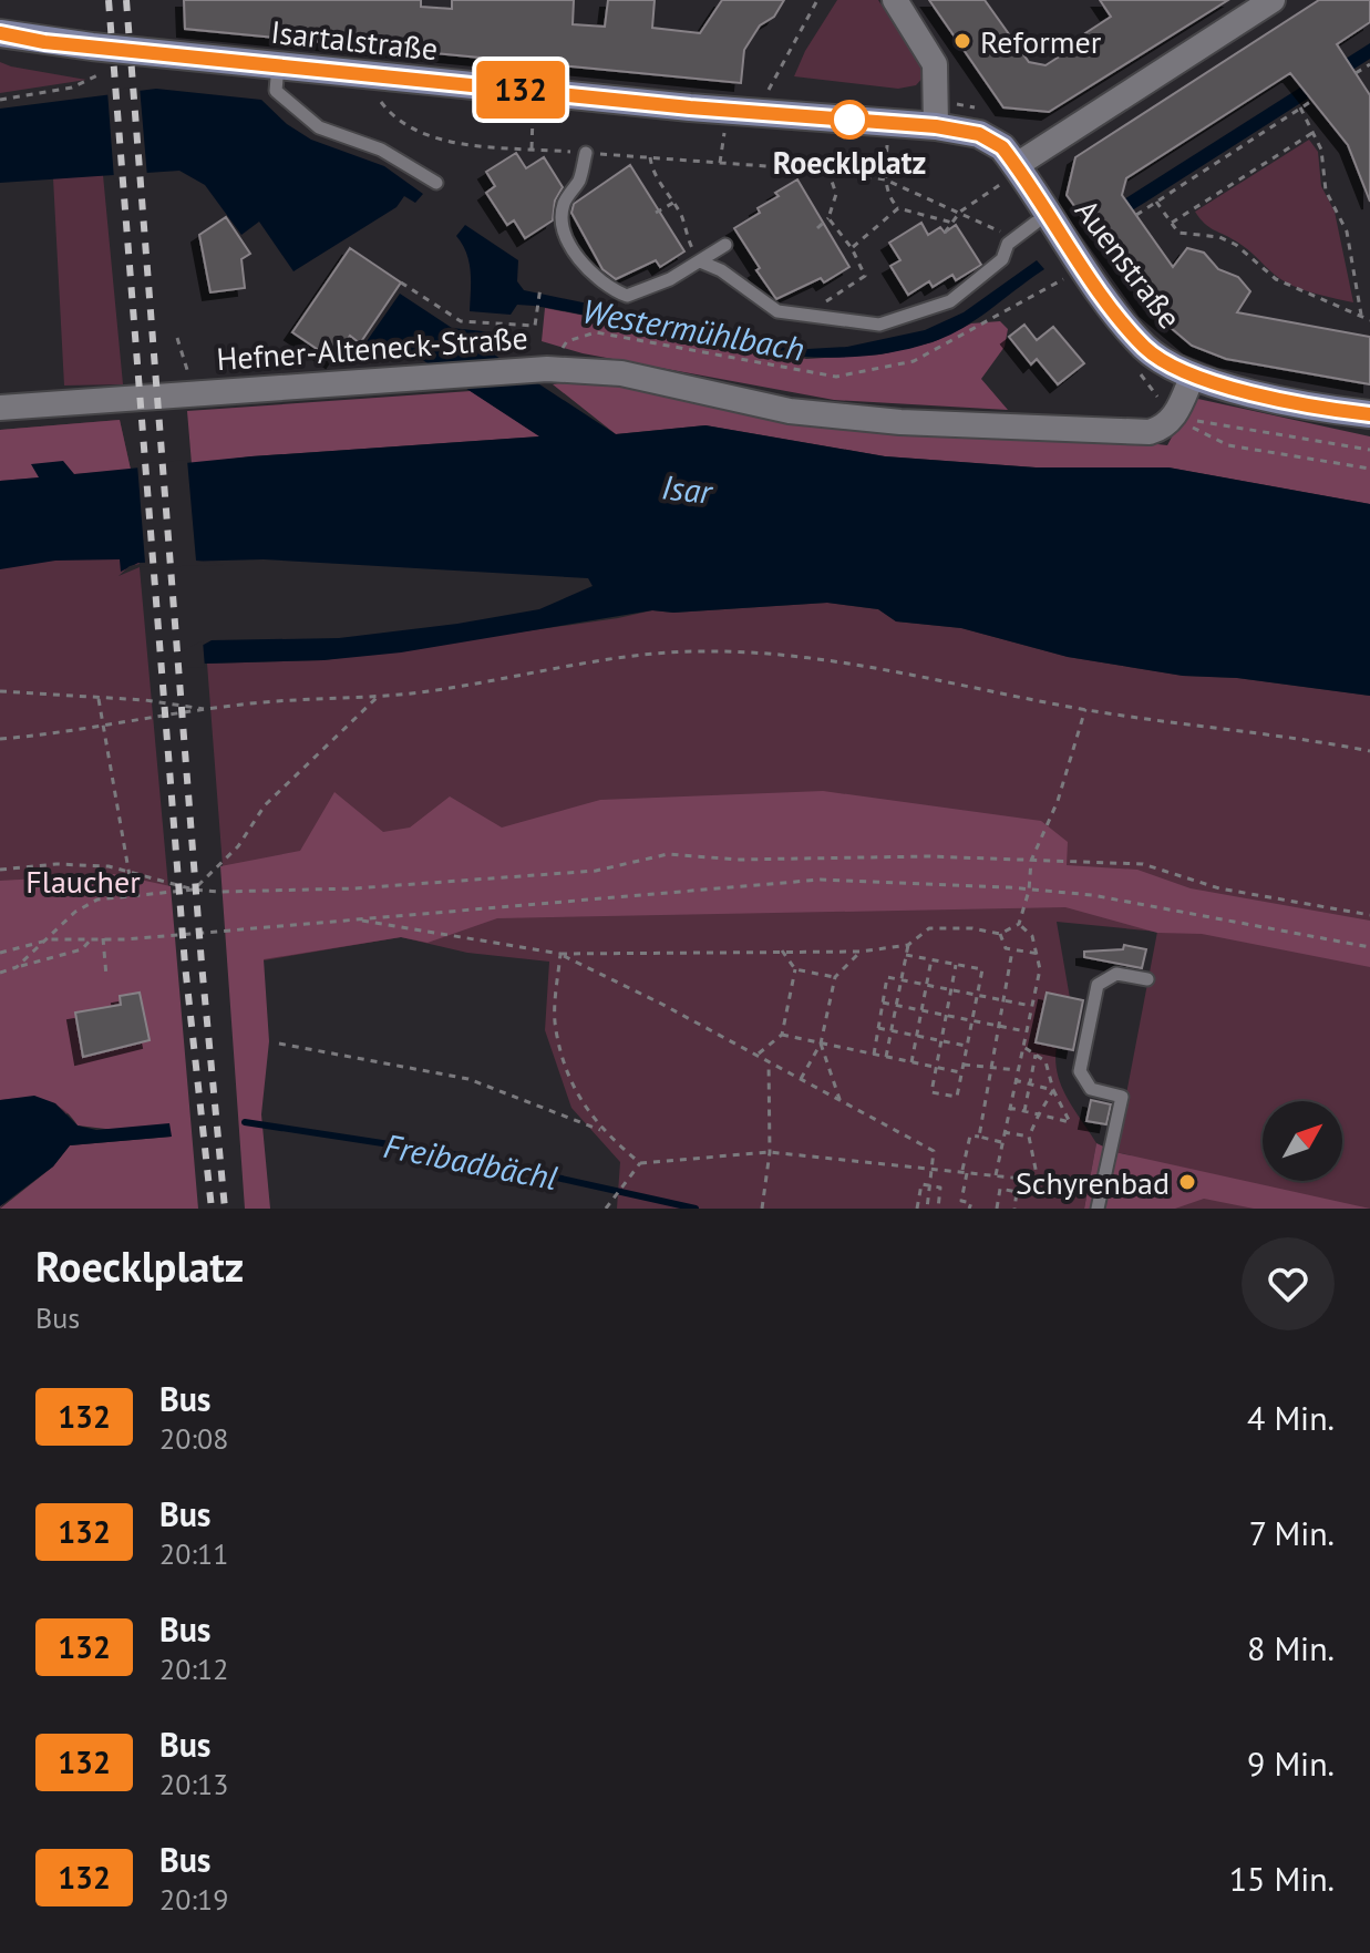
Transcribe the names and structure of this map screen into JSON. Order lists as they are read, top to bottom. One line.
{"streets":{"main road":["Isartalstraße","Auenstraße"],"street":["Hefner-Alteneck-Straße"]},"crossings":[["Isartalstraße","Auenstraße"]],"water":["Westermühlbach","Isar","Freibadbächl"],"parks":["Flaucher"],"places":["Reformer","Roecklplatz","Schyrenbad"],"lines":["bus line 132"],"north":"top right","page":{"on_map":"132","heading":["Roecklplatz","Bus"],"list":[{"mark":"132","name":"Bus","note":"20:08","value":"4 Min."},{"mark":"132","name":"Bus","note":"20:11","value":"7 Min."},{"mark":"132","name":"Bus","note":"20:12","value":"8 Min."},{"mark":"132","name":"Bus","note":"20:13","value":"9 Min."},{"mark":"132","name":"Bus","note":"20:19","value":"15 Min."}]}}
